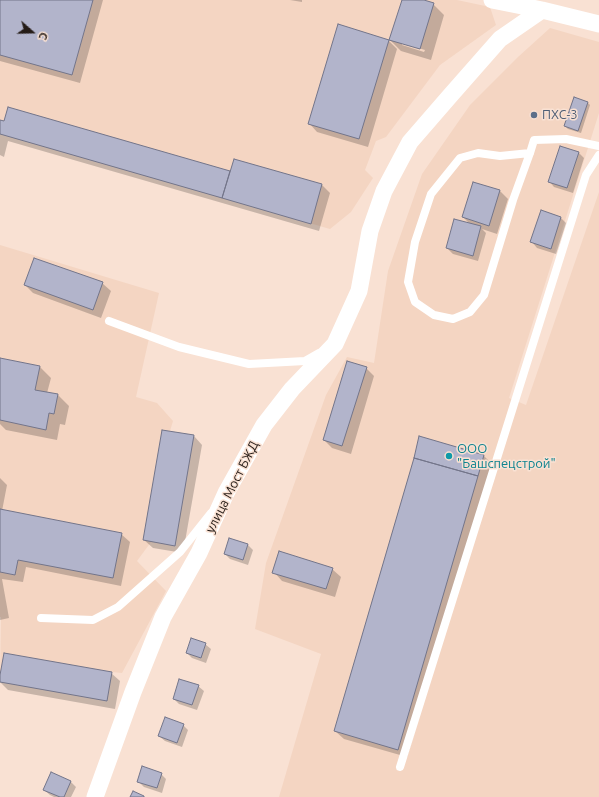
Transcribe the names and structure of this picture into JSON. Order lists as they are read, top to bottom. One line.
{"streets":{"street":["улица Мост БЖД"]},"places":["ПХС-3","ООО \"Башспецстрой\""],"north":"right"}
